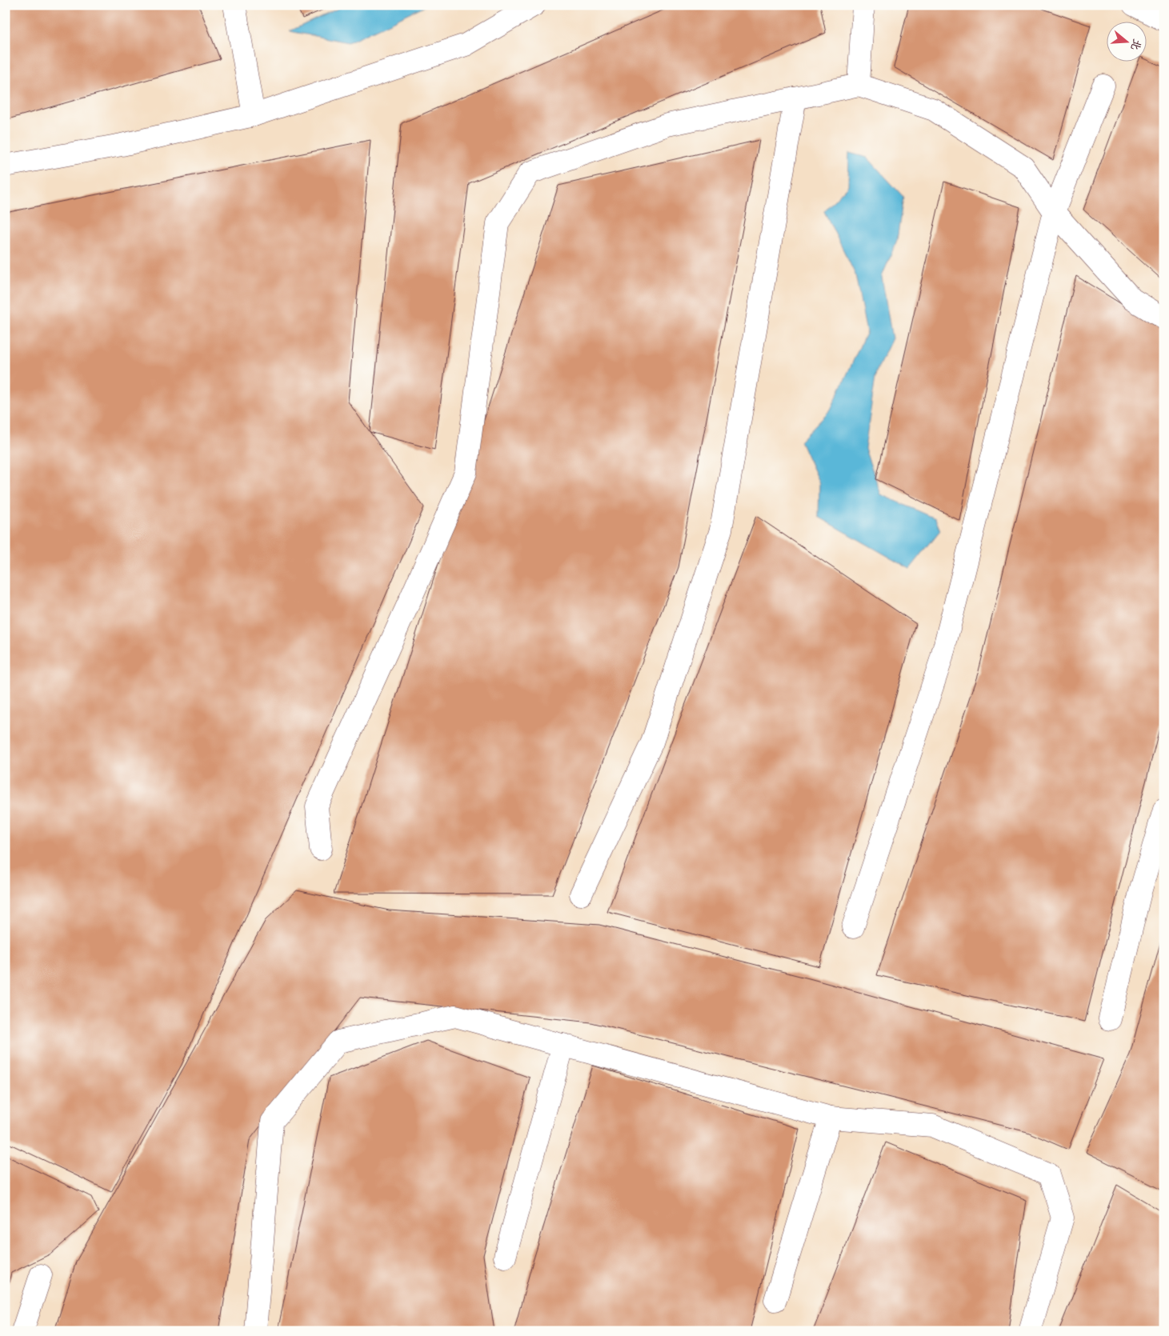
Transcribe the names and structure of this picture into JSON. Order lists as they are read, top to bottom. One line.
{"north":"right"}
